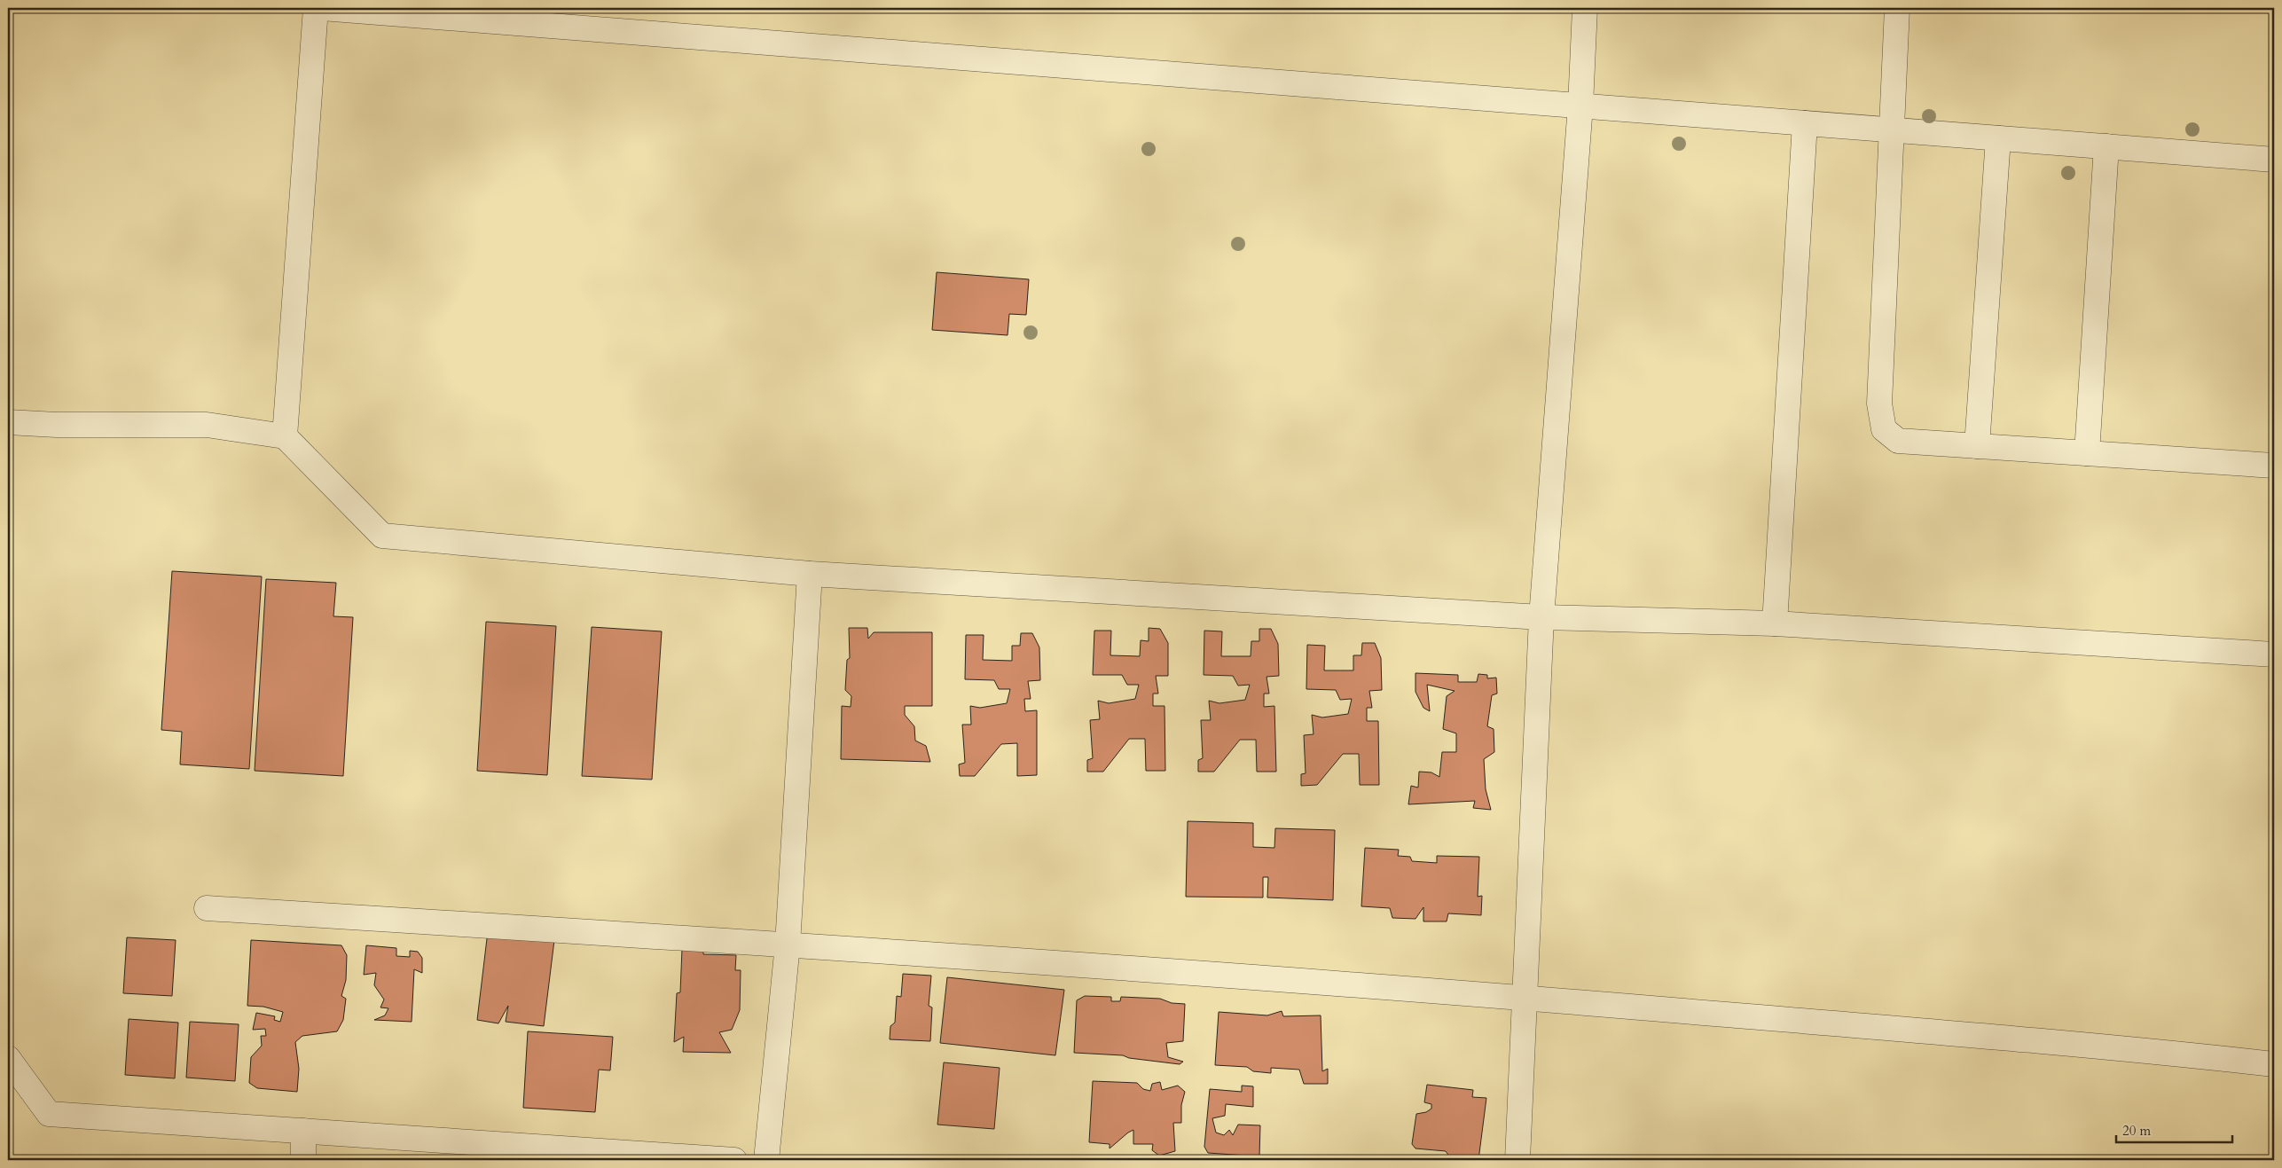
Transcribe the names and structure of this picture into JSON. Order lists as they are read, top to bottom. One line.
{"scale_bar":"20 m"}
